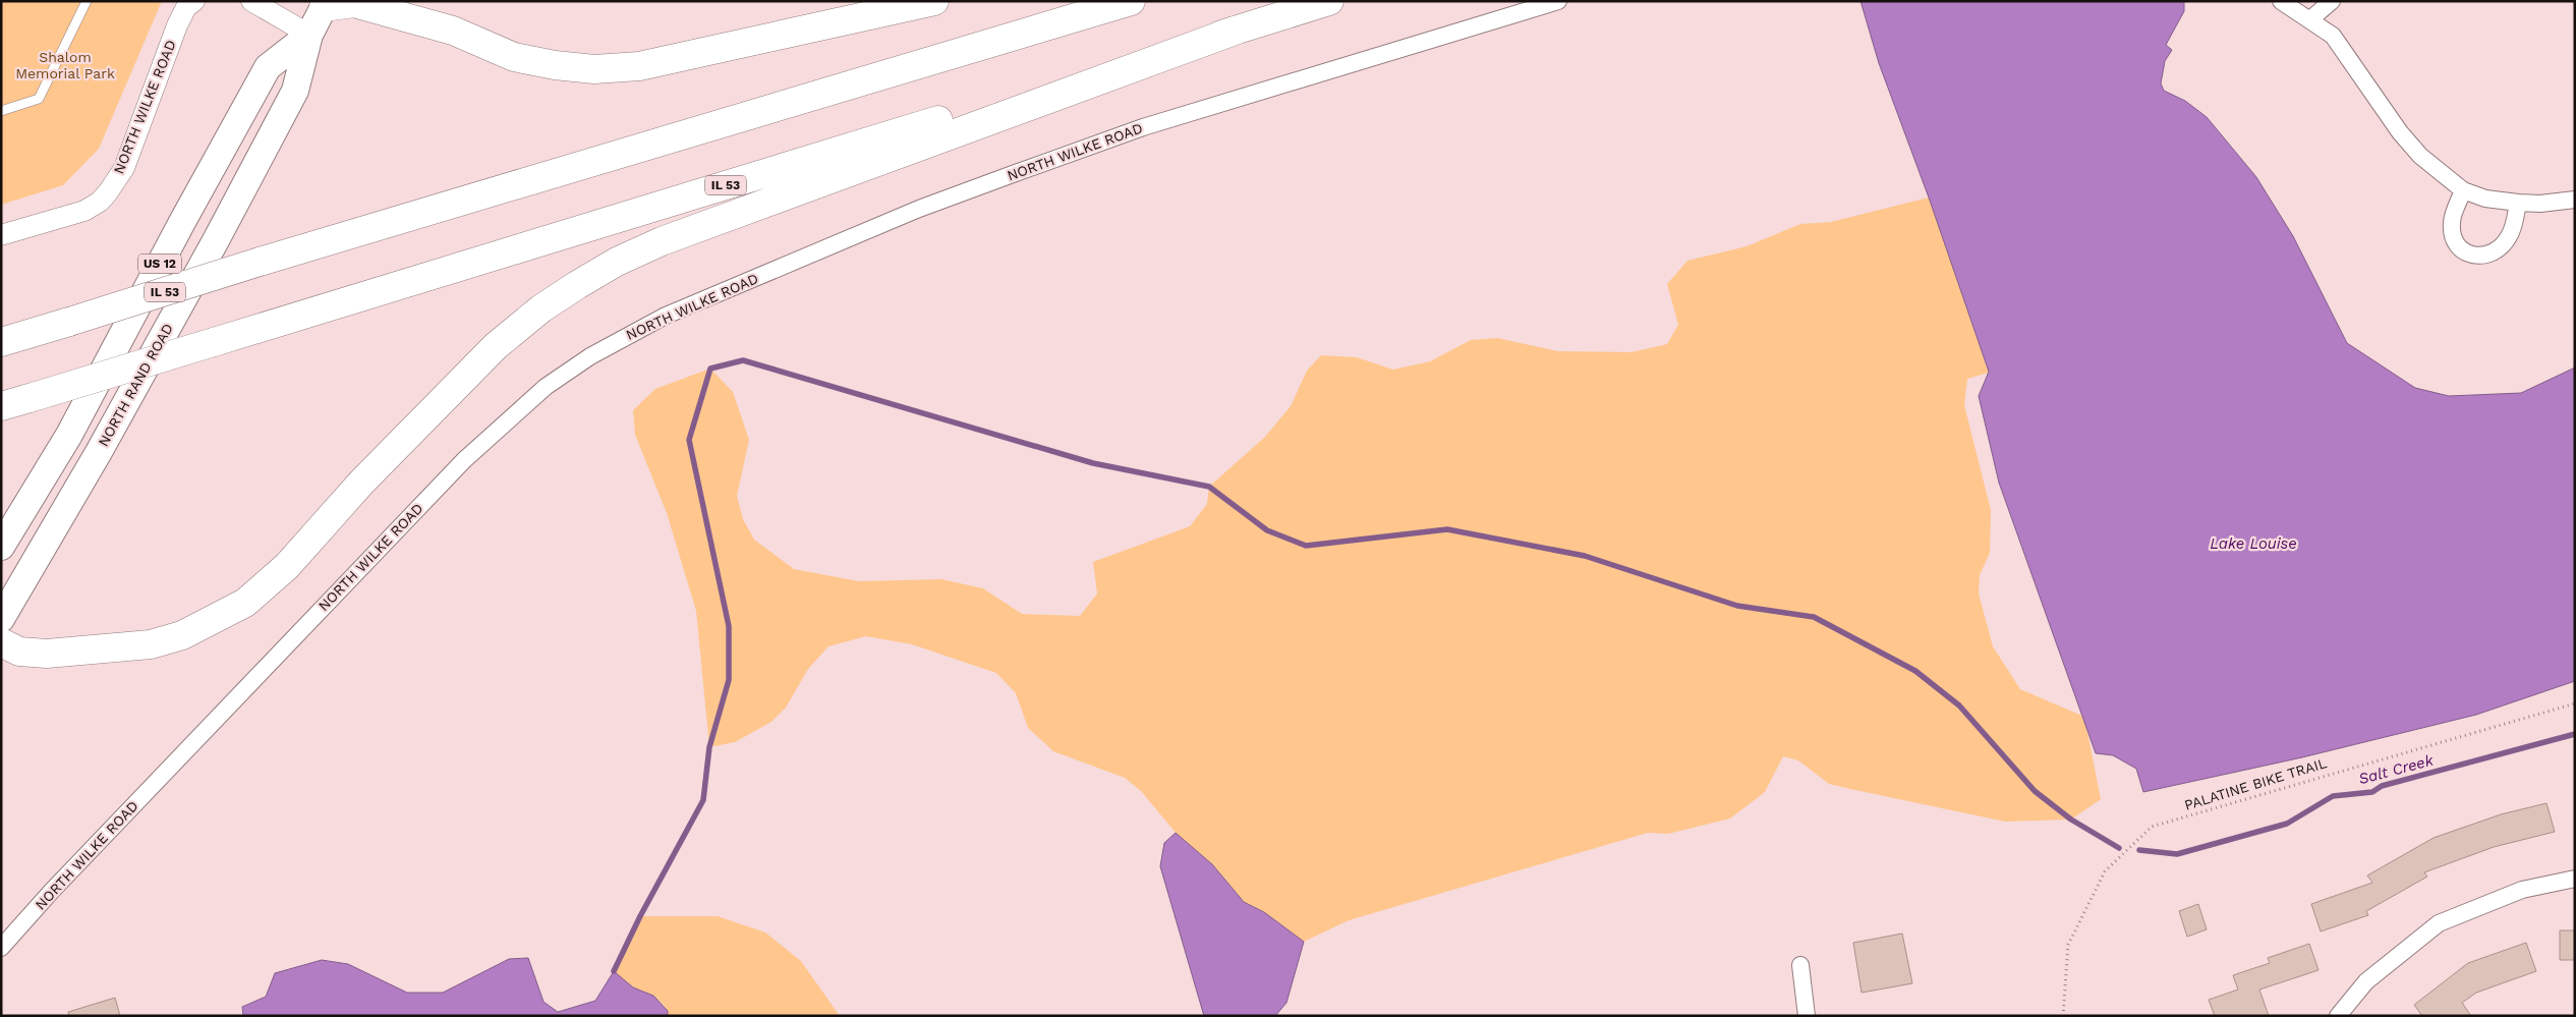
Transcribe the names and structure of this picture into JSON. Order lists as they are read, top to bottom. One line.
{"streets":{"highway":["IL 53"],"main road":["US 12","NORTH RAND ROAD"],"street":["NORTH WILKE ROAD"],"path":["PALATINE BIKE TRAIL"]},"water":["Lake Louise","Salt Creek"],"parks":["Shalom Memorial Park"]}
